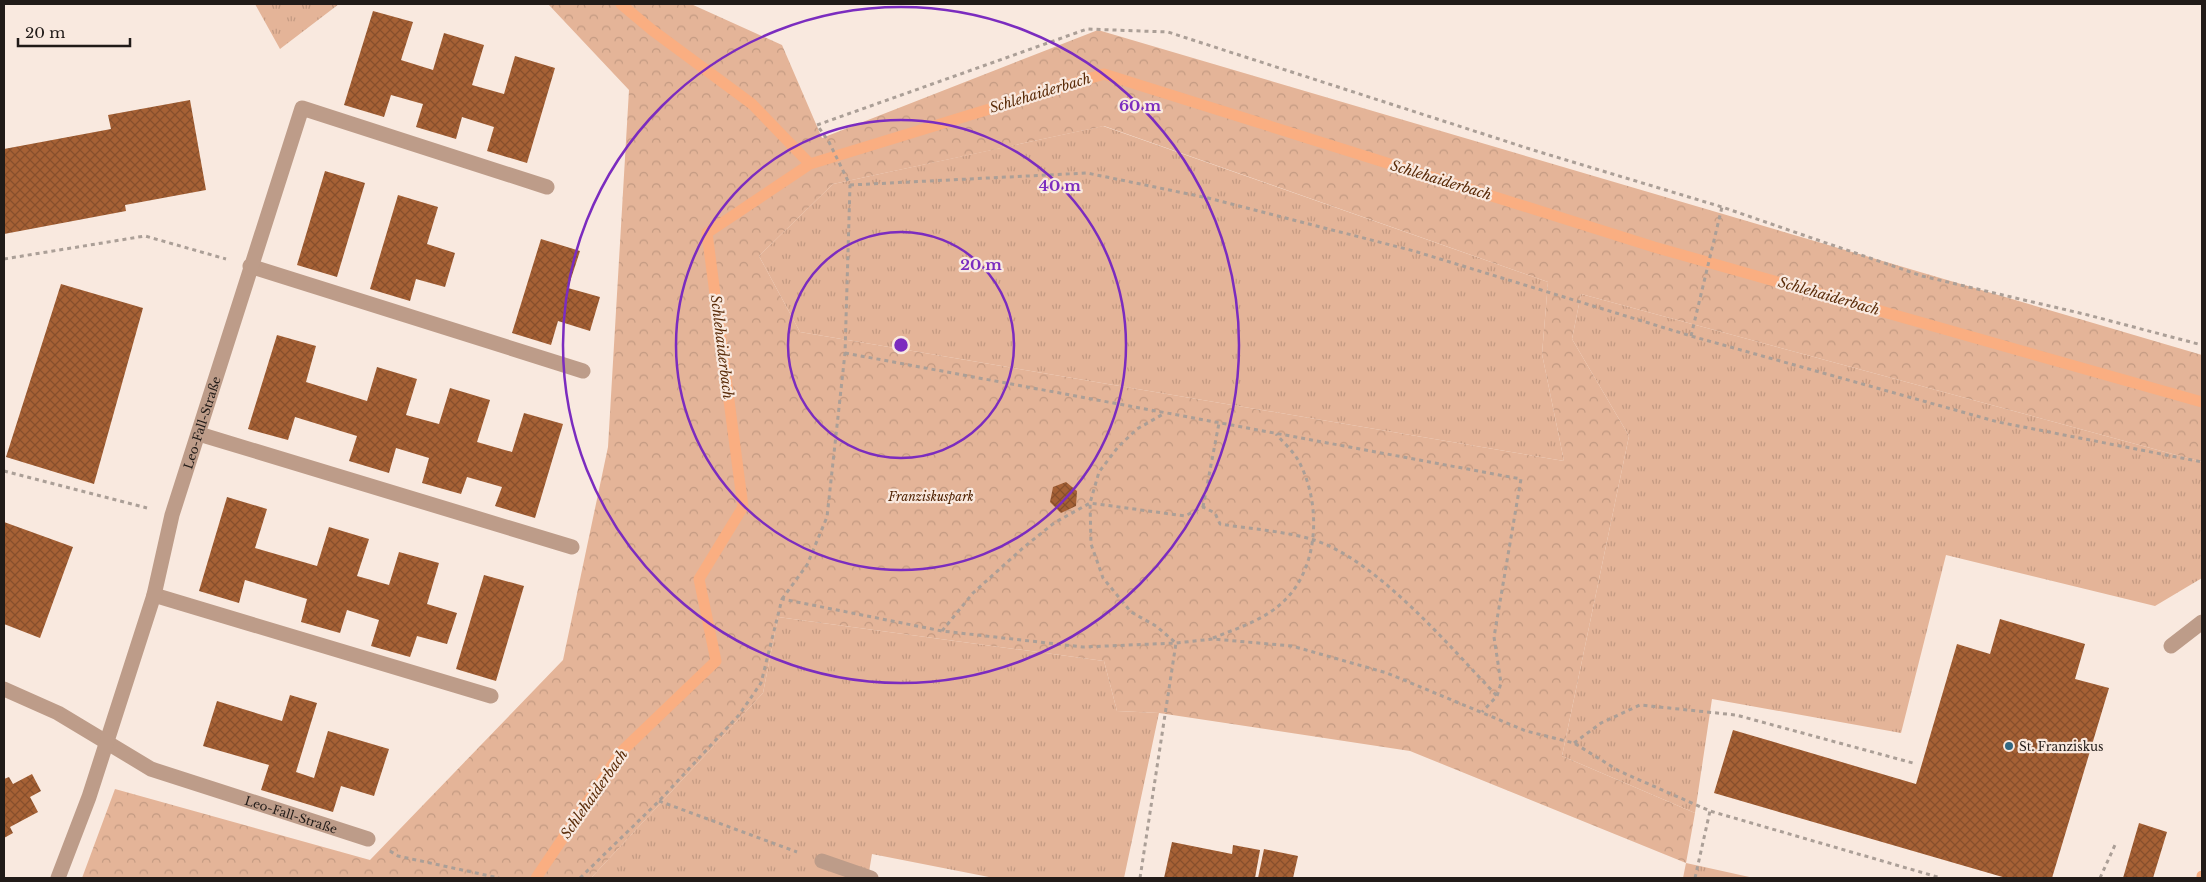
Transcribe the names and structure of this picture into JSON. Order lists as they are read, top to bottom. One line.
{"streets":{"street":["Leo-Fall-Straße"]},"water":["Schlehaiderbach"],"parks":["Franziskuspark"],"places":["St. Franziskus"],"scale_bar":"20 m","rings":["60 m","40 m","20 m"]}
